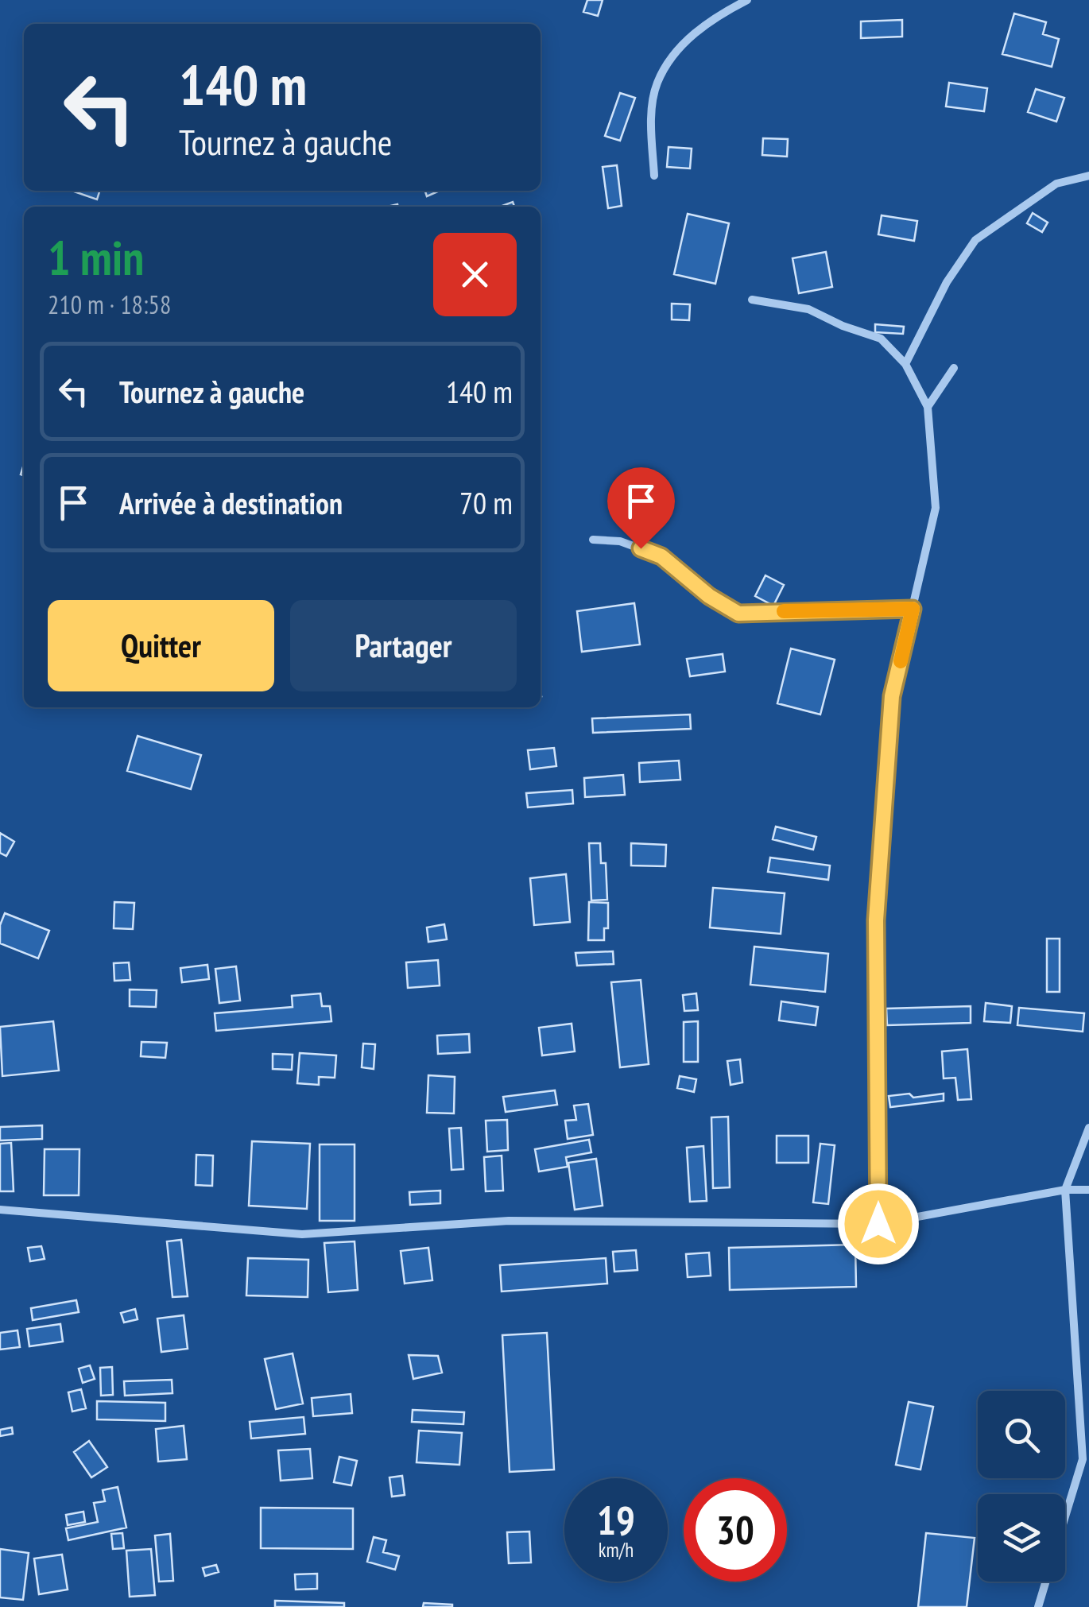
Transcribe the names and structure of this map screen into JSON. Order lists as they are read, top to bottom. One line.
{"page":{"turn":["140 m","Tournez à gauche"],"heading":["1 min","210 m · 18:58"],"list":[{"name":"Tournez à gauche","value":"140 m"},{"name":"Arrivée à destination","value":"70 m"}],"buttons":["Quitter","Partager"],"speed":"19 km/h","limit":"30"}}
